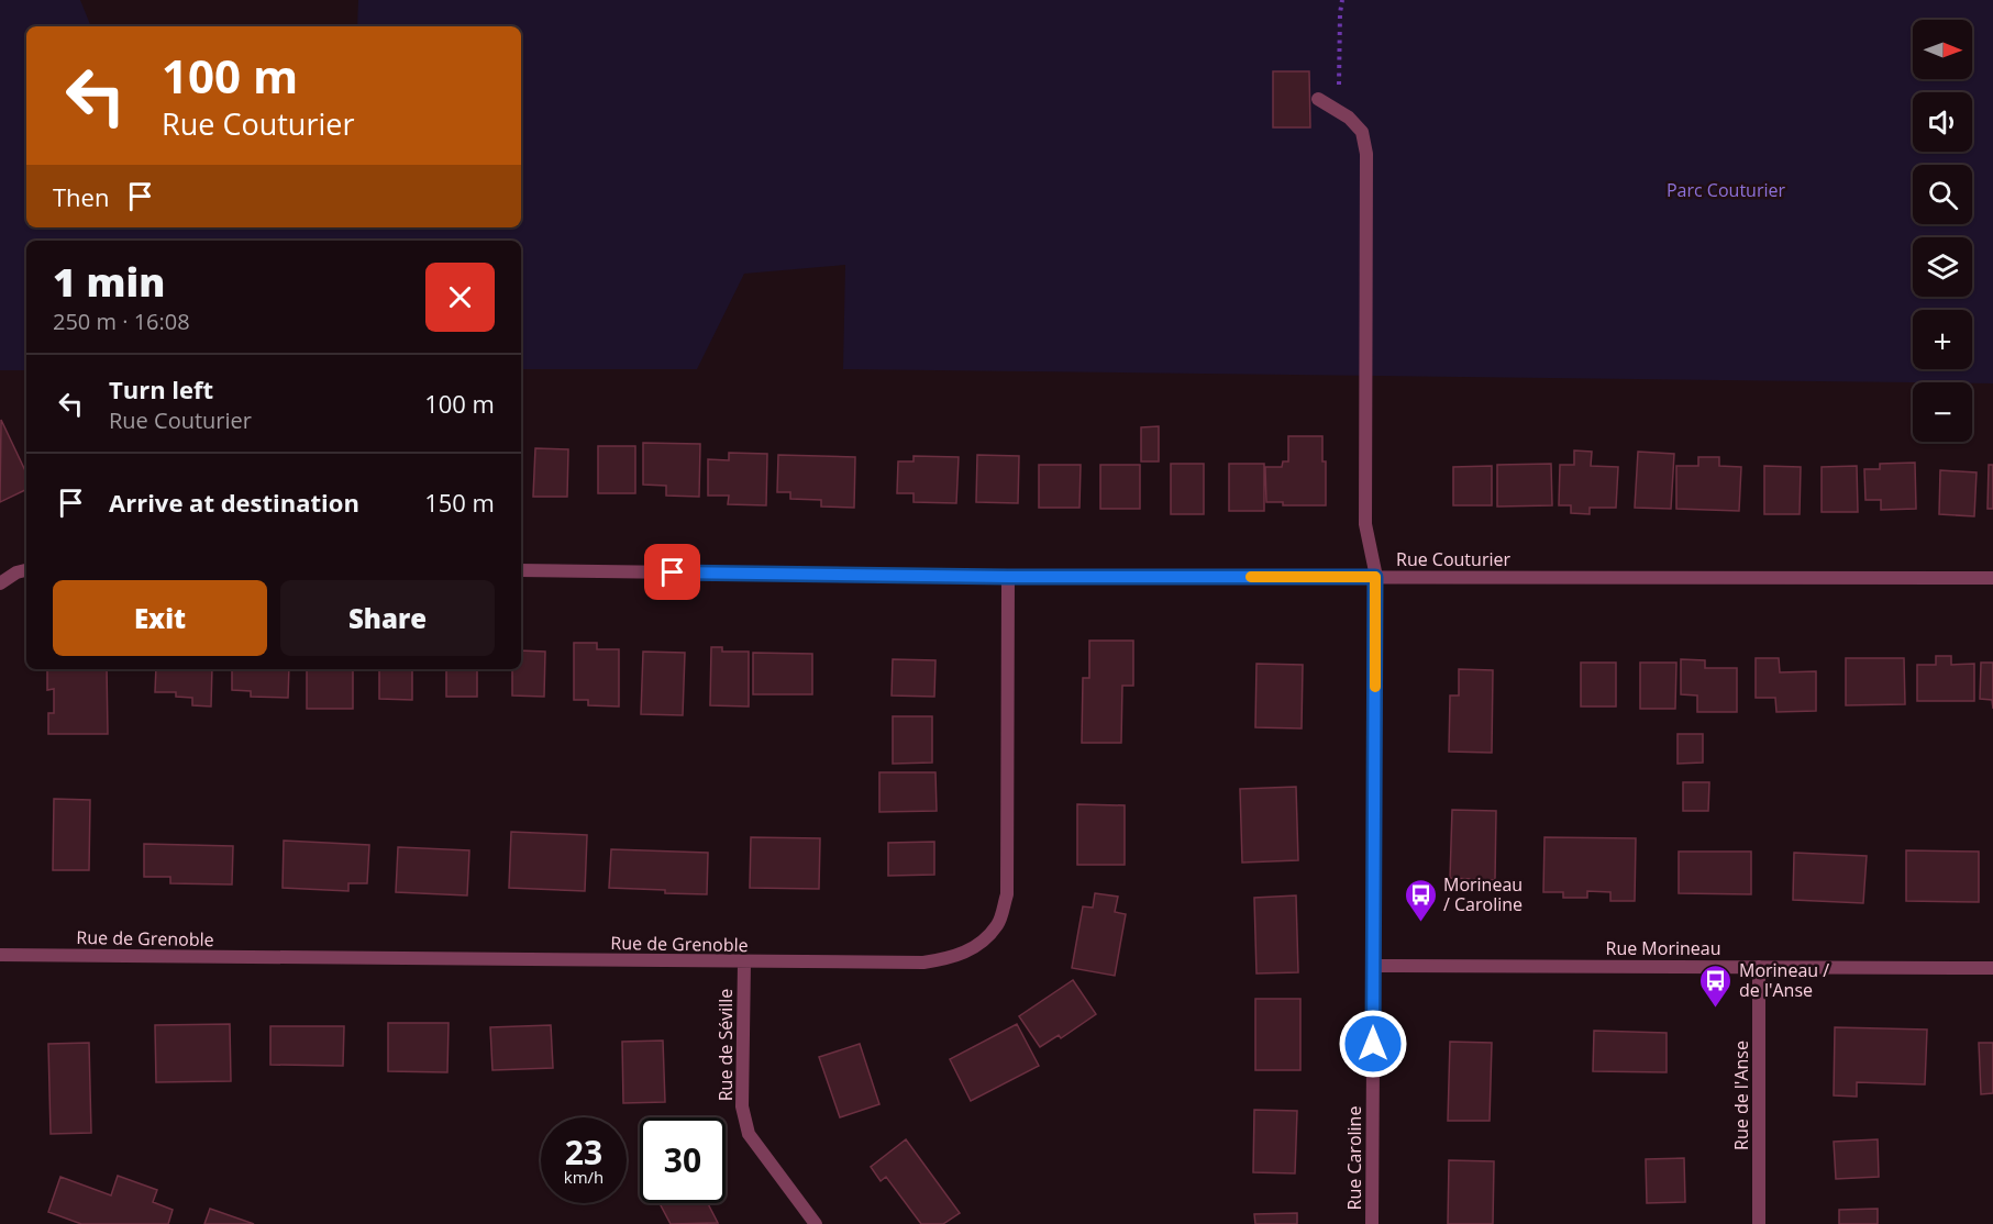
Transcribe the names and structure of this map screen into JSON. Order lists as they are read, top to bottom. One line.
{"streets":{"street":["Rue Couturier","Rue de Grenoble","Rue Morineau","Rue de Séville","Rue de l'Anse","Rue Caroline"]},"crossings":[["Rue Couturier","Rue de Grenoble"],["Rue Couturier","Rue Caroline"],["Rue de Grenoble","Rue de Séville"],["Rue Morineau","Rue de l'Anse"],["Rue Morineau","Rue Caroline"]],"parks":["Parc Couturier"],"places":{"bus stop":["Morineau / Caroline","Morineau / de l'Anse"]},"north":"right","page":{"map_buttons":["+","−"],"turn":["100 m","Rue Couturier"],"then":"Then","heading":["1 min","250 m · 16:08"],"list":[{"name":"Turn left","note":"Rue Couturier","value":"100 m"},{"name":"Arrive at destination","value":"150 m"}],"buttons":["Exit","Share"],"speed":"23 km/h","limit":"30"}}
